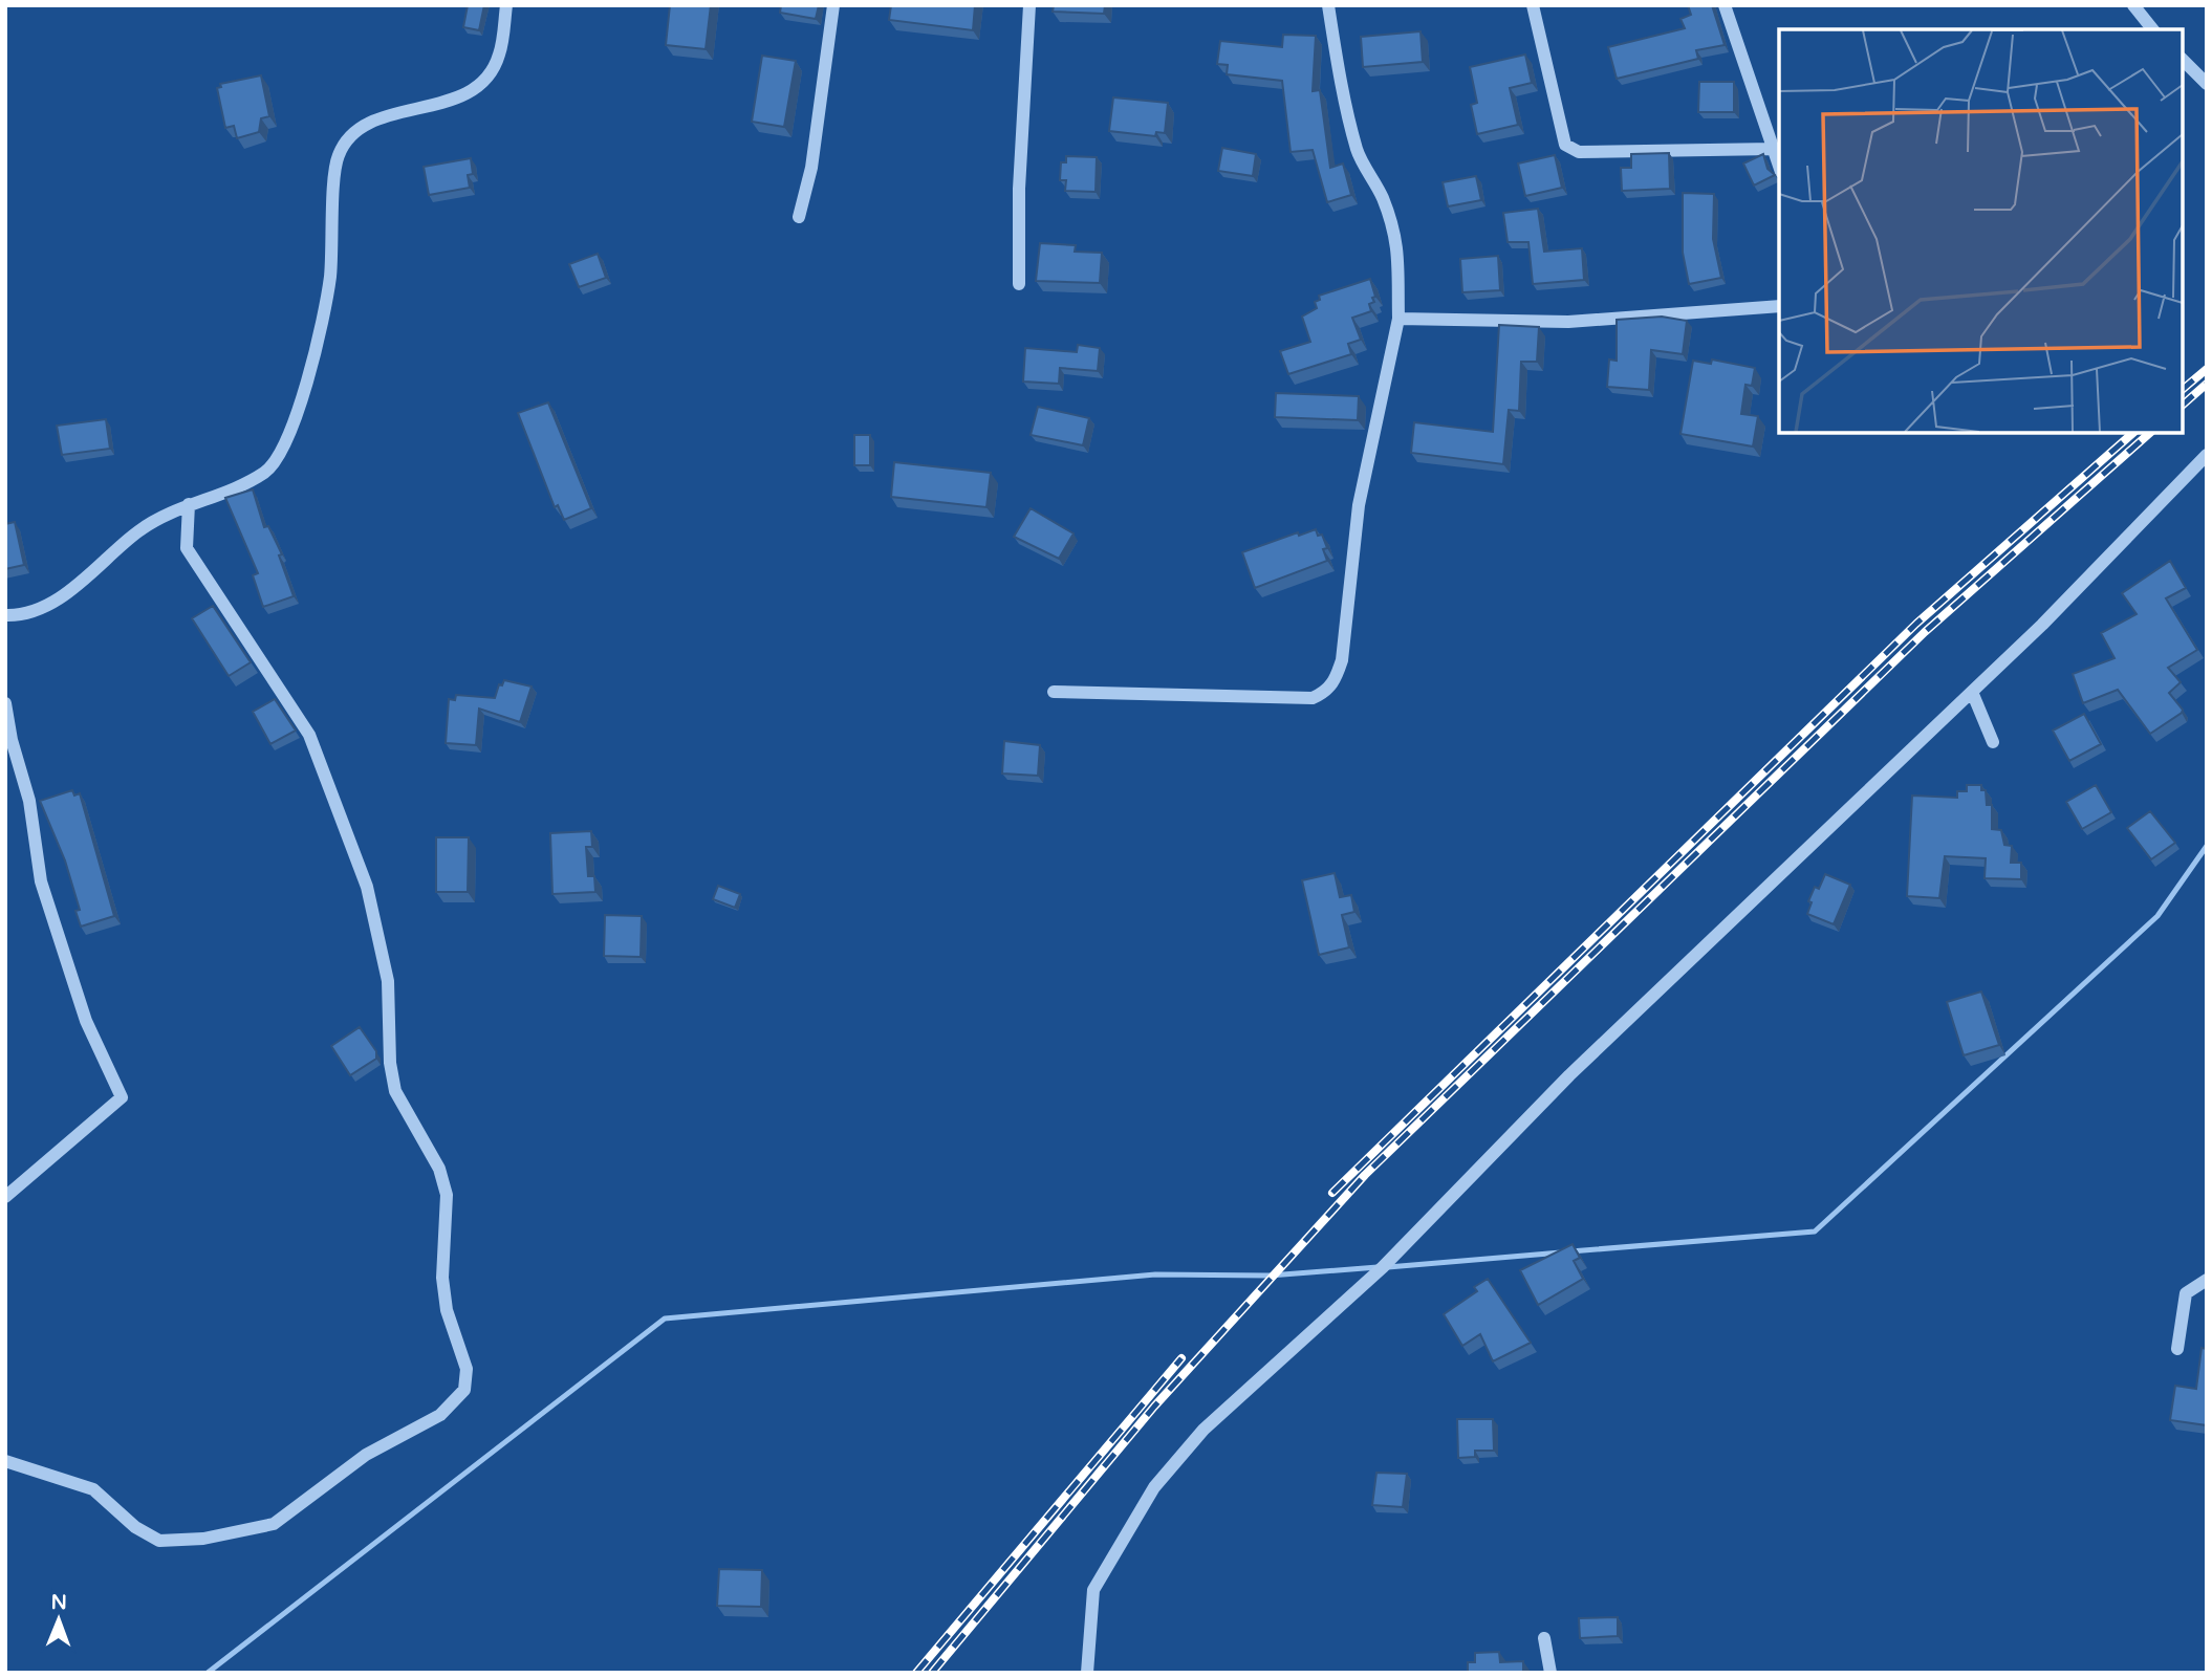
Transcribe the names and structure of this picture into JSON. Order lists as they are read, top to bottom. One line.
{"north":"top"}
